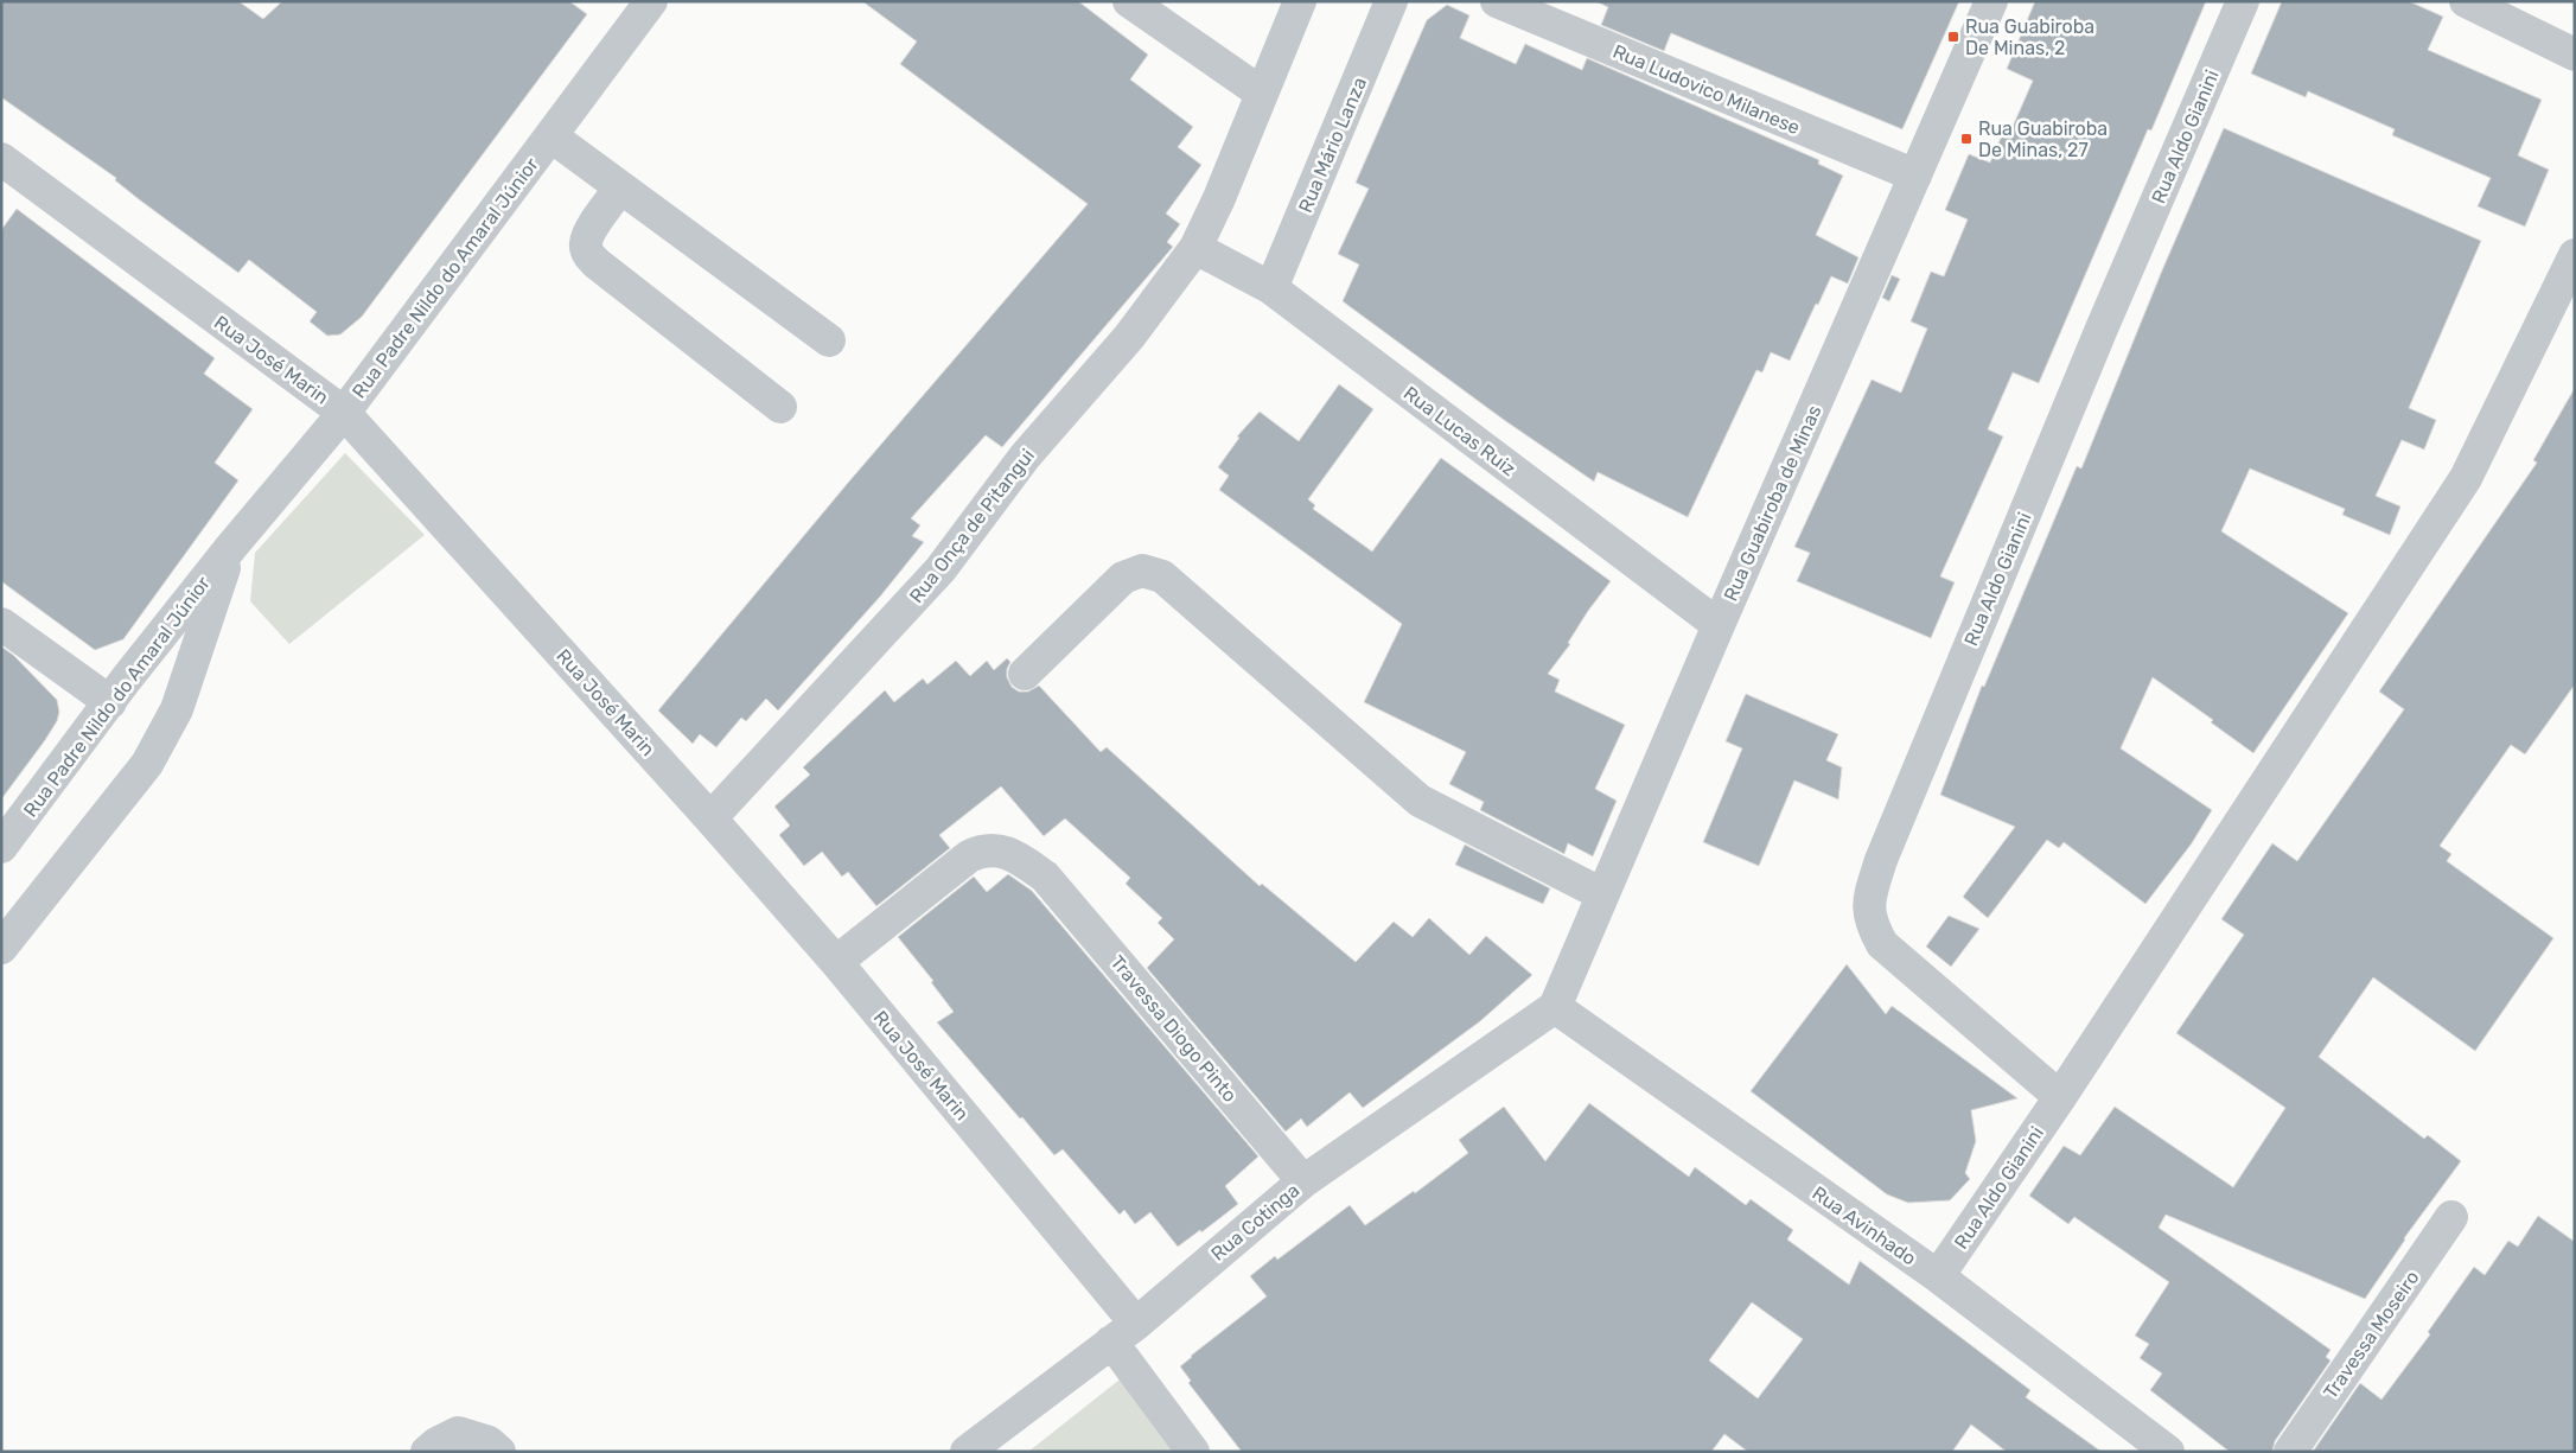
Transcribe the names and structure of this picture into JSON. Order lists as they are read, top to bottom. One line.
{"streets":{"street":["Rua Ludovico Milanese","Rua Aldo Gianini","Rua Mário Lanza","Rua Padre Nildo do Amaral Júnior","Rua José Marin","Rua Lucas Ruiz","Rua Guabiroba de Minas","Rua Onça de Pitangui","Travessa Diogo Pinto","Rua Cotinga","Rua Avinhado","Travessa Moseiro"]},"crossings":[["Rua Ludovico Milanese","Rua Guabiroba de Minas"],["Rua Aldo Gianini","Rua Avinhado"],["Rua Mário Lanza","Rua Lucas Ruiz"],["Rua Padre Nildo do Amaral Júnior","Rua José Marin"],["Rua José Marin","Rua Onça de Pitangui"],["Rua José Marin","Travessa Diogo Pinto"],["Rua José Marin","Rua Cotinga"],["Rua Lucas Ruiz","Rua Guabiroba de Minas"],["Rua Lucas Ruiz","Rua Onça de Pitangui"],["Rua Guabiroba de Minas","Rua Cotinga"],["Rua Guabiroba de Minas","Rua Avinhado"],["Travessa Diogo Pinto","Rua Cotinga"],["Rua Cotinga","Rua Avinhado"]],"places":{"transit":["Rua Guabiroba De Minas, 2","Rua Guabiroba De Minas, 27"]}}
